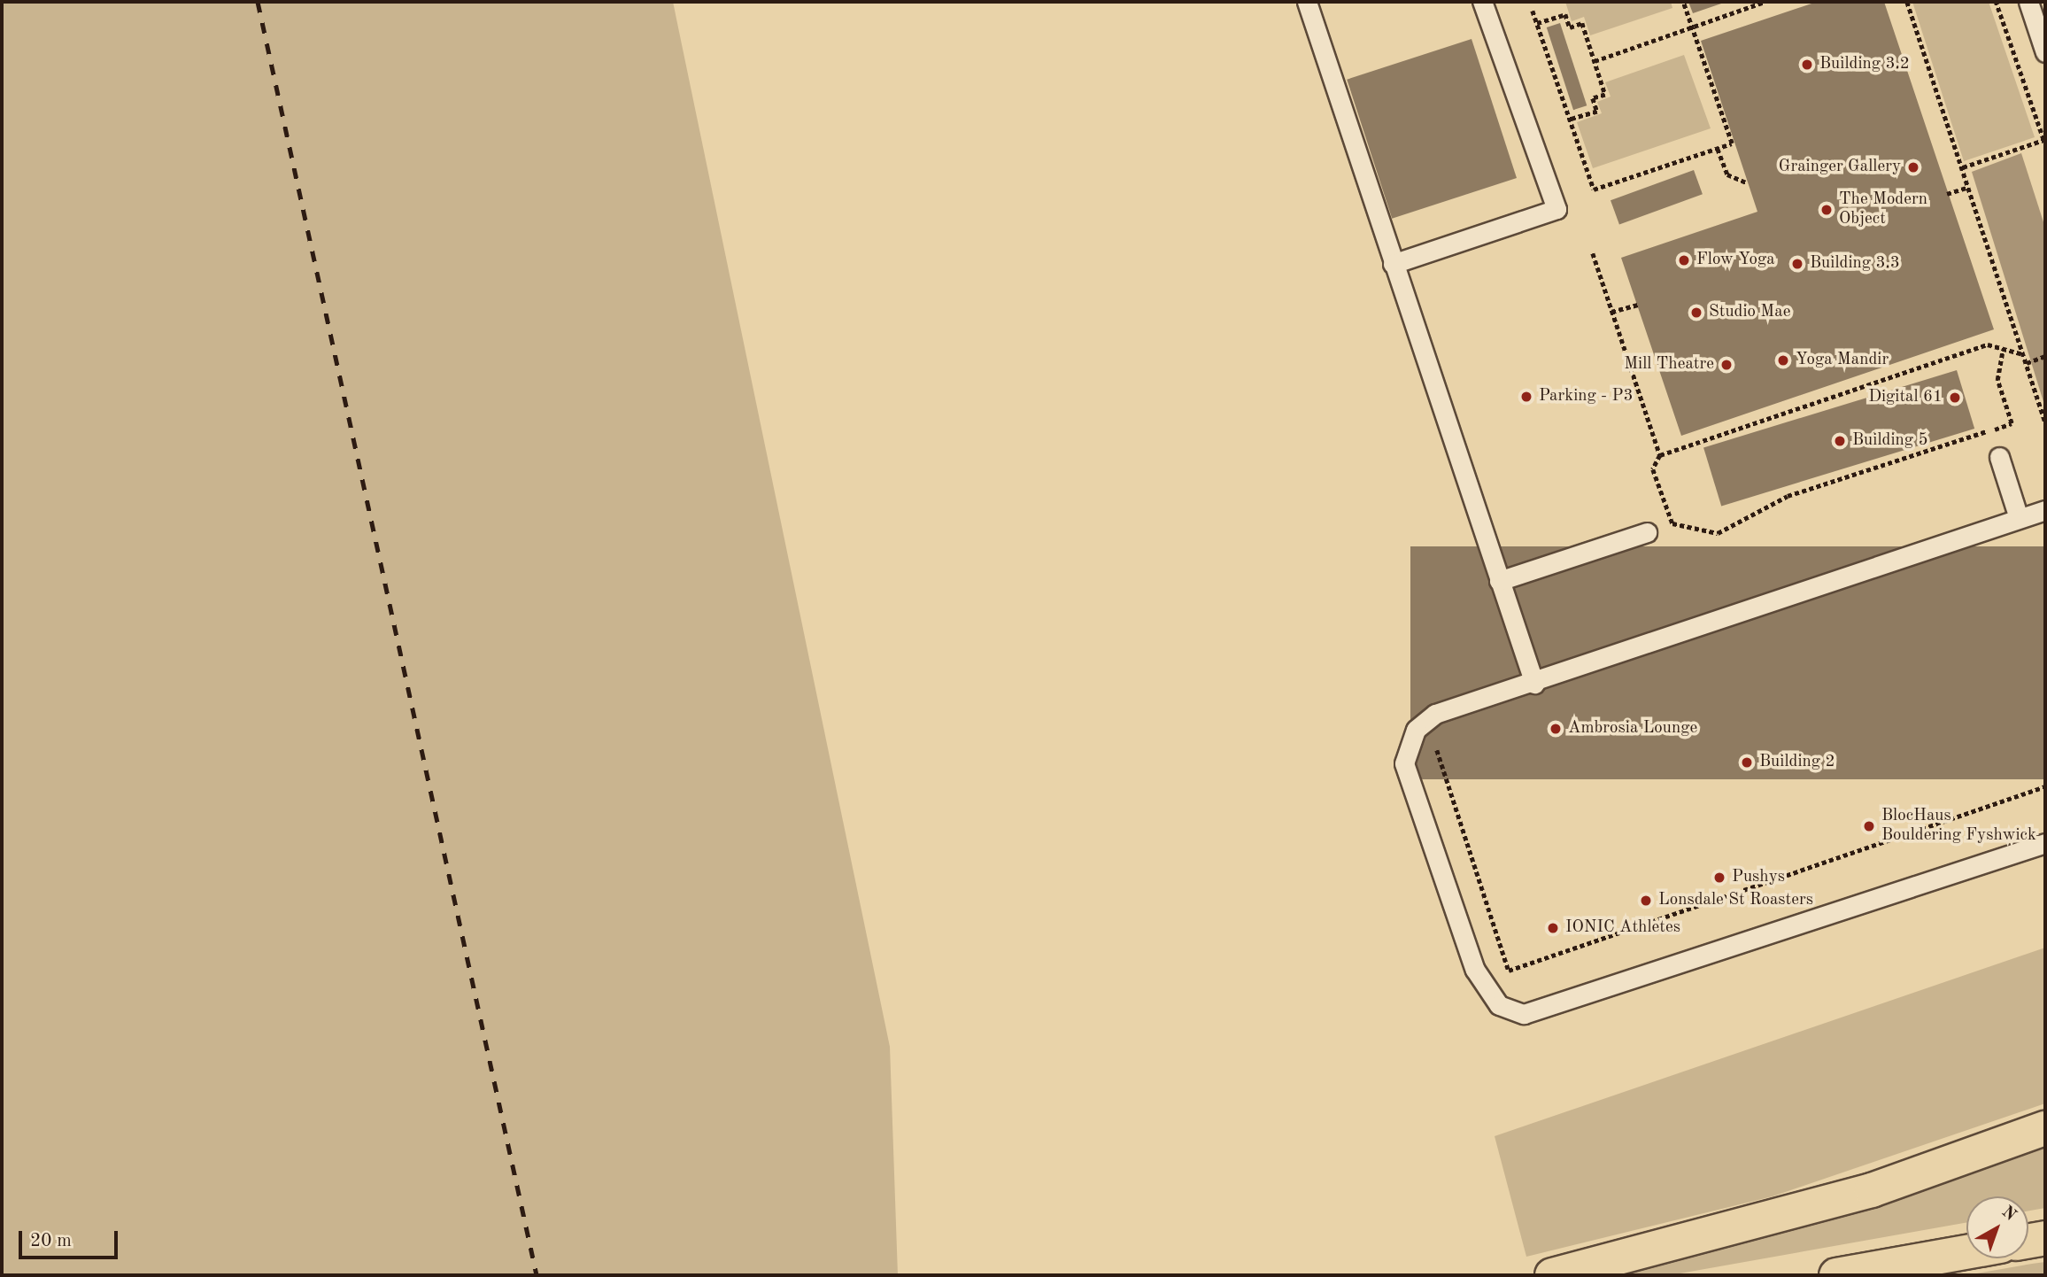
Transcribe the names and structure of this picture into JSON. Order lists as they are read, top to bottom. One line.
{"places":["Building 3.2","Grainger Gallery","The Modern Object","Flow Yoga","Building 3.3","Studio Mae","Yoga Mandir","Mill Theatre","Parking - P3","Digital 61","Building 5","Ambrosia Lounge","Building 2","BlocHaus Bouldering Fyshwick","Pushys","Lonsdale St Roasters","IONIC Athletes"],"scale_bar":"20 m","north":"top right"}
